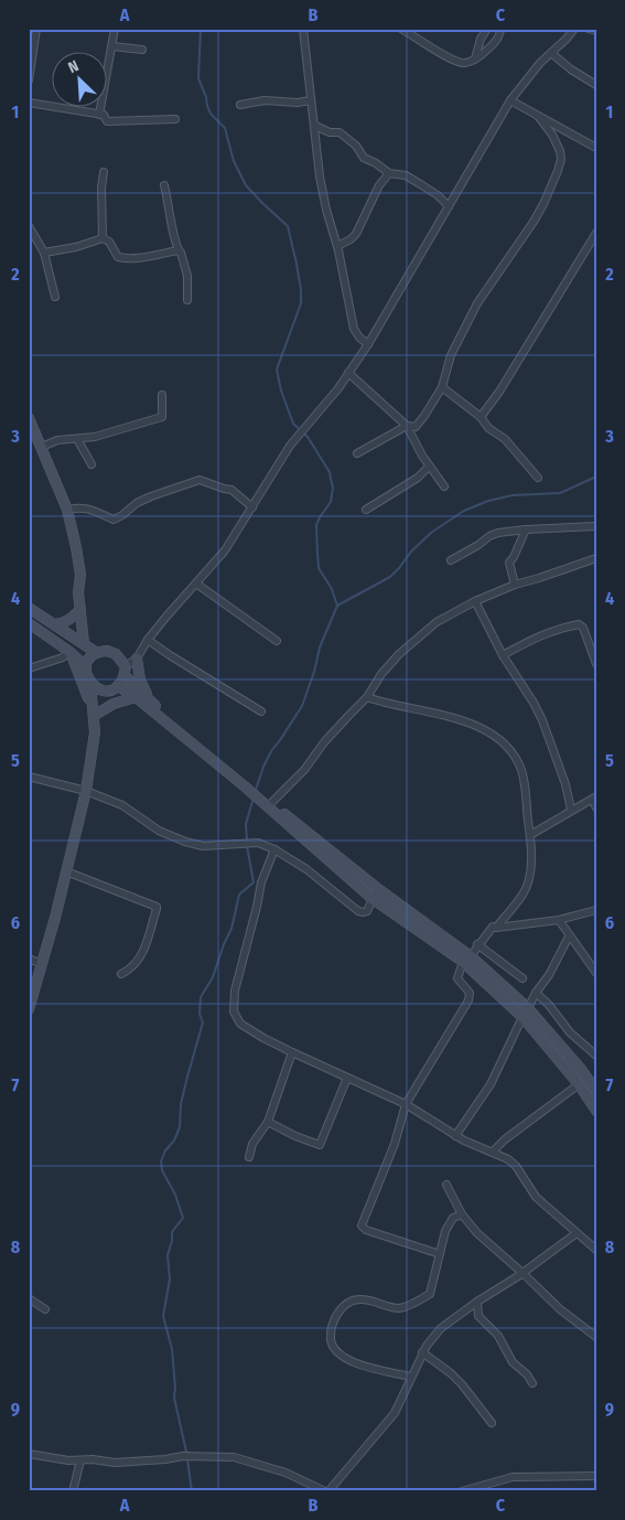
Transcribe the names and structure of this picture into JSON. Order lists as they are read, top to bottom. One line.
{"north":"top left","grid":{"columns":["A","B","C"],"rows":["1","2","3","4","5","6","7","8","9"]}}
